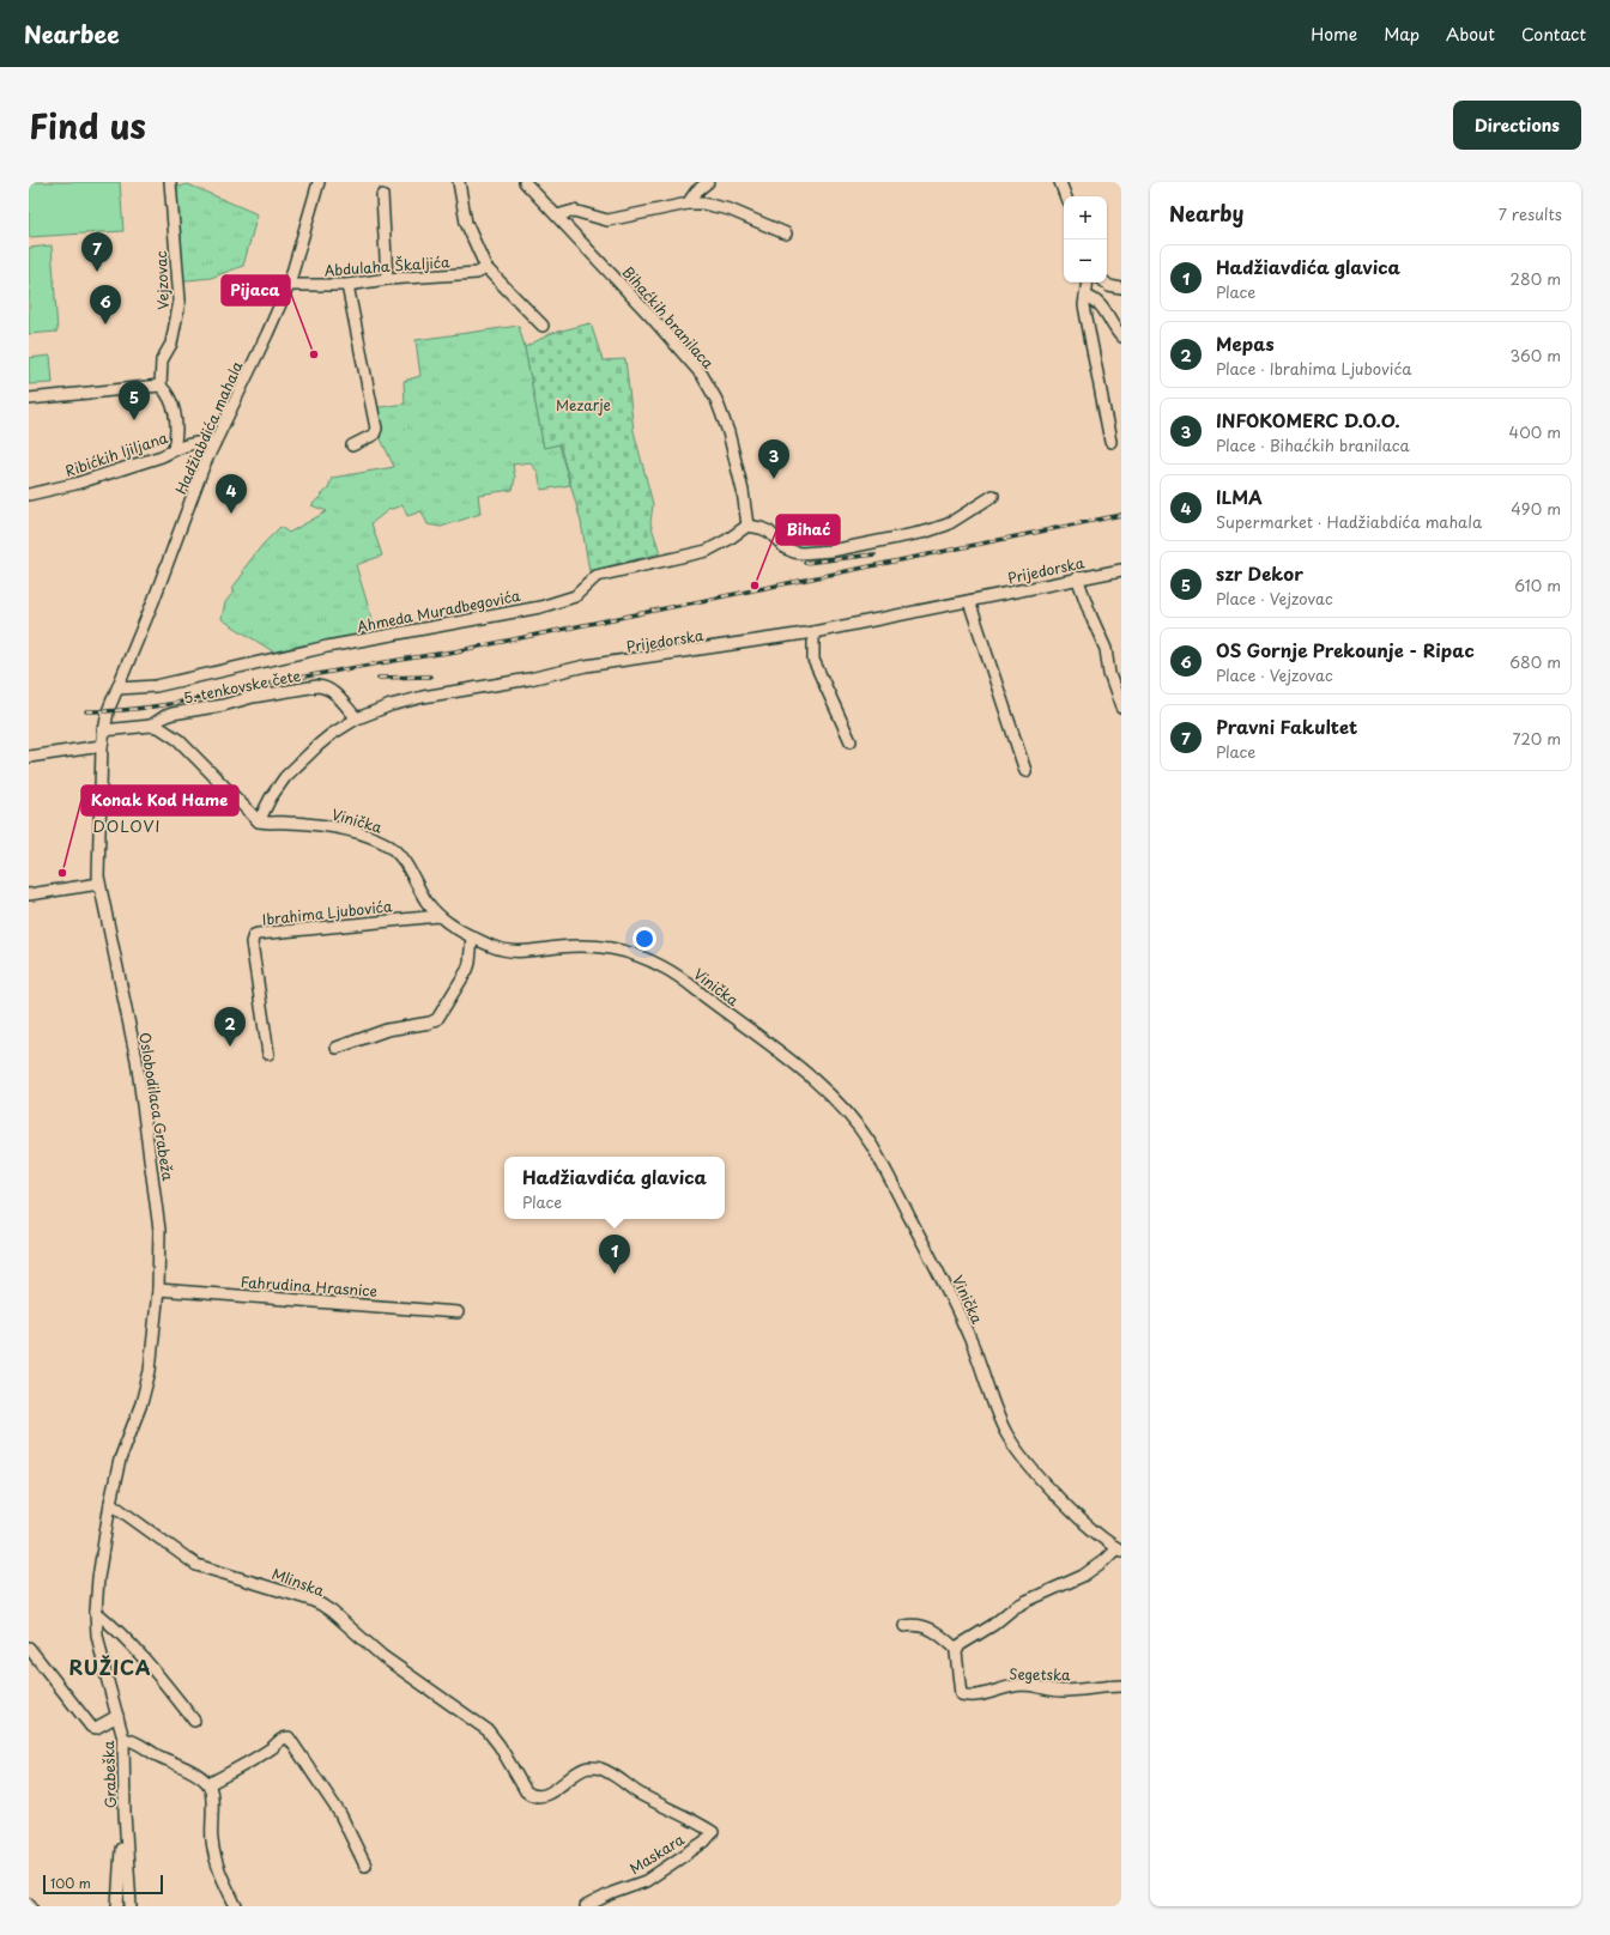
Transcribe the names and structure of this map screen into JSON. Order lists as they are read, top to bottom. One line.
{"streets":{"street":["Abdulaha Škaljića","Vejzovac","Bihaćkih branilaca","Hadžiabdića mahala","Ribićkih ljiljana","Prijedorska","Ahmeda Muradbegovića","5. tenkovske čete","Vinička","Ibrahima Ljubovića","Oslobodilaca Grabeža","Fahrudina Hrasnice","Mlinska","Segetska","Grabeška","Maskara"]},"crossings":[["Abdulaha Škaljića","Hadžiabdića mahala"],["Bihaćkih branilaca","Ahmeda Muradbegovića"],["Hadžiabdića mahala","Ribićkih ljiljana"],["Hadžiabdića mahala","Ahmeda Muradbegovića"],["Hadžiabdića mahala","Oslobodilaca Grabeža"],["Prijedorska","5. tenkovske čete"],["Prijedorska","Vinička"],["Vinička","Ibrahima Ljubovića"],["Oslobodilaca Grabeža","Fahrudina Hrasnice"],["Oslobodilaca Grabeža","Mlinska"],["Oslobodilaca Grabeža","Grabeška"],["Mlinska","Grabeška"],["Mlinska","Maskara"]],"districts":["DOLOVI","RUŽICA"],"parks":["Mezarje"],"places":["Pijaca","Bihać","Konak Kod Hame"],"scale_bar":"100 m","page":{"header":"Nearbee","nav":["Home","Map","About","Contact"],"title":"Find us","buttons":"Directions","heading":["Nearby","7 results"],"map_buttons":["+","−"],"pins":["7","6","5","3","4","2","1"],"list":[{"mark":"1","name":"Hadžiavdića glavica","note":"Place","value":"280 m"},{"mark":"2","name":"Mepas","note":"Place · Ibrahima Ljubovića","value":"360 m"},{"mark":"3","name":"INFOKOMERC D.O.O.","note":"Place · Bihaćkih branilaca","value":"400 m"},{"mark":"4","name":"ILMA","note":"Supermarket · Hadžiabdića mahala","value":"490 m"},{"mark":"5","name":"szr Dekor","note":"Place · Vejzovac","value":"610 m"},{"mark":"6","name":"OS Gornje Prekounje - Ripac","note":"Place · Vejzovac","value":"680 m"},{"mark":"7","name":"Pravni Fakultet","note":"Place","value":"720 m"}],"popup":["Hadžiavdića glavica","Place"],"scale":"100 m"}}
